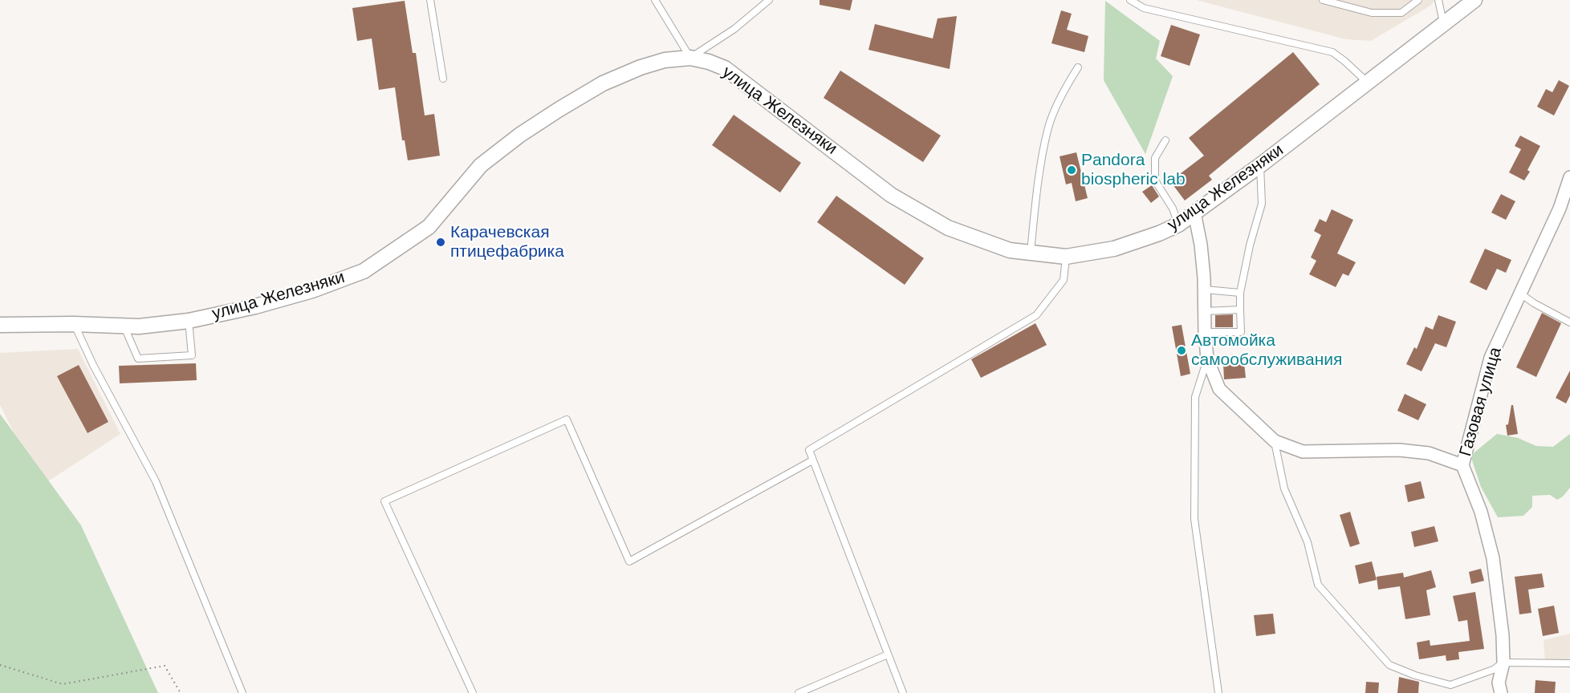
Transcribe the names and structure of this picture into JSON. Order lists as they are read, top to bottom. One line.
{"streets":{"street":["улица Железняки","Газовая улица"]},"places":["Pandora biospheric lab","Карачевская птицефабрика","Автомойка самообслуживания"]}
